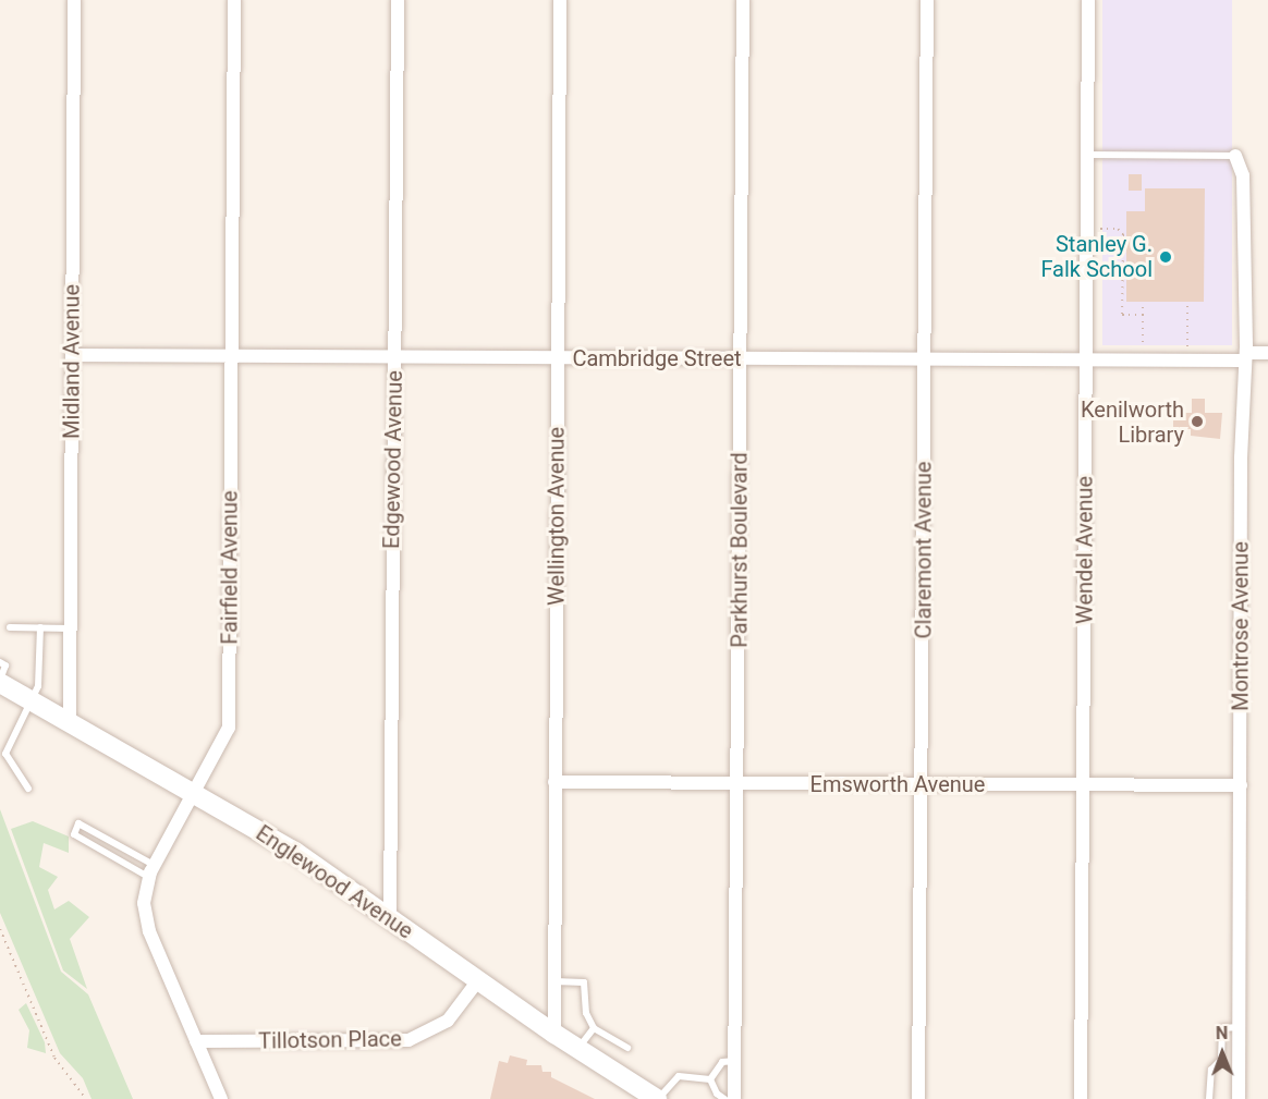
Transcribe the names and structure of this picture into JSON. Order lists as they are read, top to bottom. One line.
{"streets":{"street":["Cambridge Street","Midland Avenue","Edgewood Avenue","Wellington Avenue","Parkhurst Boulevard","Claremont Avenue","Wendel Avenue","Fairfield Avenue","Montrose Avenue","Emsworth Avenue","Englewood Avenue","Tillotson Place"]},"crossings":[["Cambridge Street","Midland Avenue"],["Cambridge Street","Edgewood Avenue"],["Cambridge Street","Wellington Avenue"],["Cambridge Street","Parkhurst Boulevard"],["Cambridge Street","Claremont Avenue"],["Cambridge Street","Wendel Avenue"],["Cambridge Street","Fairfield Avenue"],["Cambridge Street","Montrose Avenue"],["Midland Avenue","Englewood Avenue"],["Edgewood Avenue","Englewood Avenue"],["Wellington Avenue","Emsworth Avenue"],["Wellington Avenue","Englewood Avenue"],["Parkhurst Boulevard","Emsworth Avenue"],["Claremont Avenue","Emsworth Avenue"],["Wendel Avenue","Emsworth Avenue"],["Fairfield Avenue","Englewood Avenue"],["Fairfield Avenue","Tillotson Place"],["Montrose Avenue","Emsworth Avenue"],["Englewood Avenue","Tillotson Place"]],"places":["Stanley G. Falk School","Kenilworth Library"],"north":"top"}
